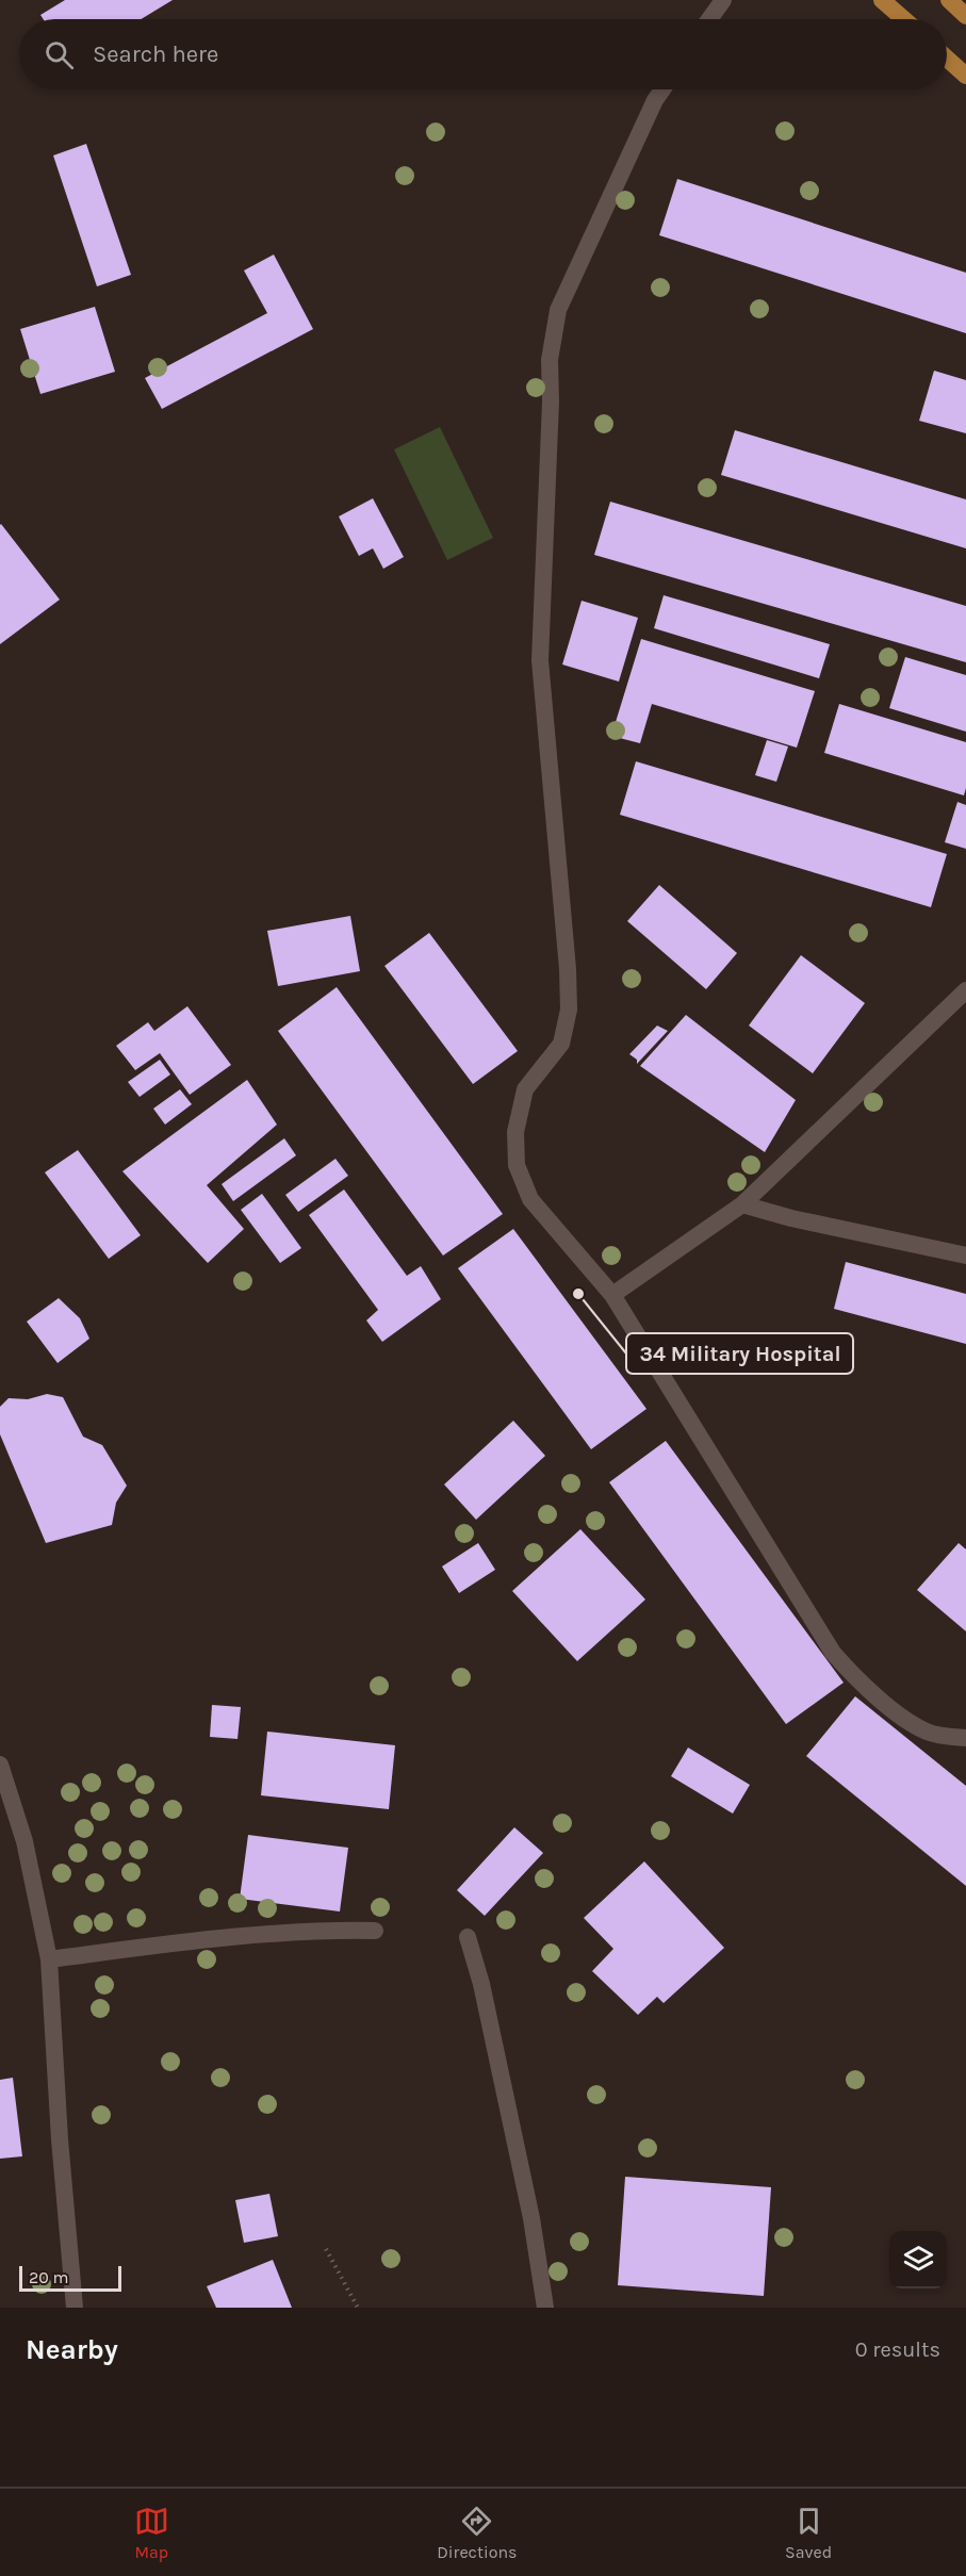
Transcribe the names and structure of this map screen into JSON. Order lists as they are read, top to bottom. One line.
{"places":["34 Military Hospital"],"scale_bar":"20 m","page":{"search":"Search here","scale":"20 m","heading":["Nearby","0 results"],"nav":["Map","Directions","Saved"]}}
